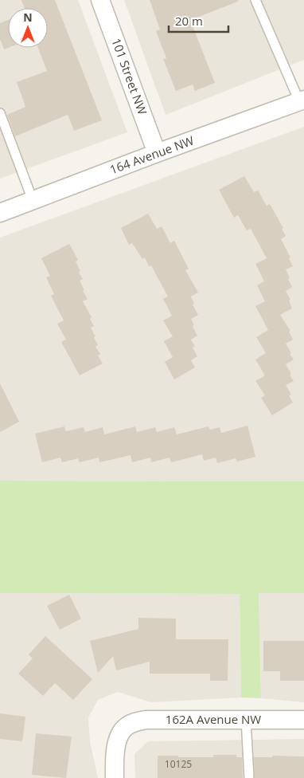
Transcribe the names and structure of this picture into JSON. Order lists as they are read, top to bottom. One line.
{"streets":{"street":["101 Street NW","164 Avenue NW","162A Avenue NW"]},"crossings":[["101 Street NW","164 Avenue NW"]],"house_numbers":["10125"],"scale_bar":"20 m","north":"top"}
